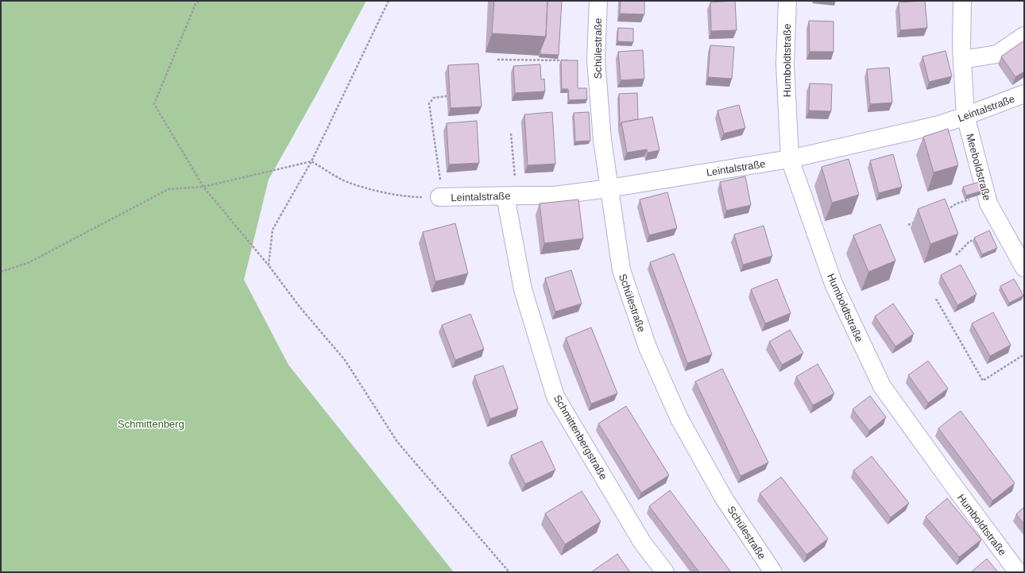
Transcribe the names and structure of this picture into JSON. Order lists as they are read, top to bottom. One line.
{"streets":{"street":["Schülestraße","Humboldtstraße","Leintalstraße","Meeboldstraße","Schmittenbergstraße"]},"crossings":[["Schülestraße","Leintalstraße"],["Humboldtstraße","Leintalstraße"],["Leintalstraße","Meeboldstraße"],["Leintalstraße","Schmittenbergstraße"]],"parks":["Schmittenberg"]}
